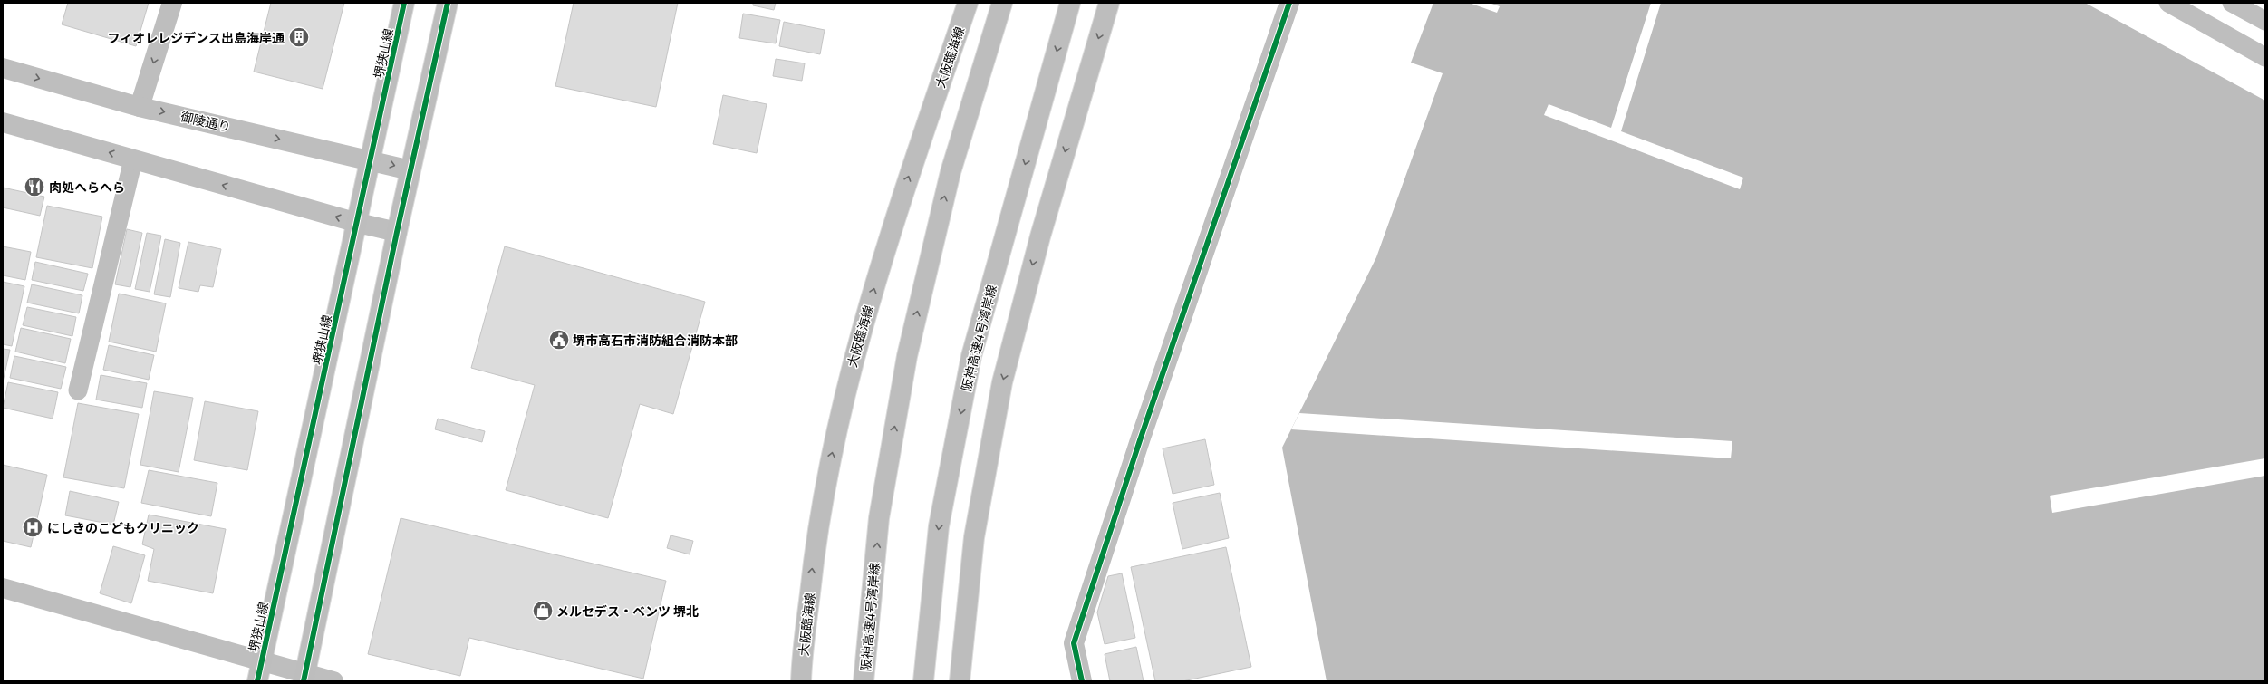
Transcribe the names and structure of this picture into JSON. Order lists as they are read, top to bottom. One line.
{"streets":{"main road":["堺狭山線","大阪臨海線","阪神高速4号湾岸線"],"street":["御陵通り"]},"crossings":[["堺狭山線","御陵通り"]],"places":{"building":["フィオレレジデンス出島海岸通"],"restaurant":["肉処へらへら"],"public building":["堺市高石市消防組合消防本部"],"hospital":["にしきのこどもクリニック"],"shop":["メルセデス・ベンツ 堺北"]}}
